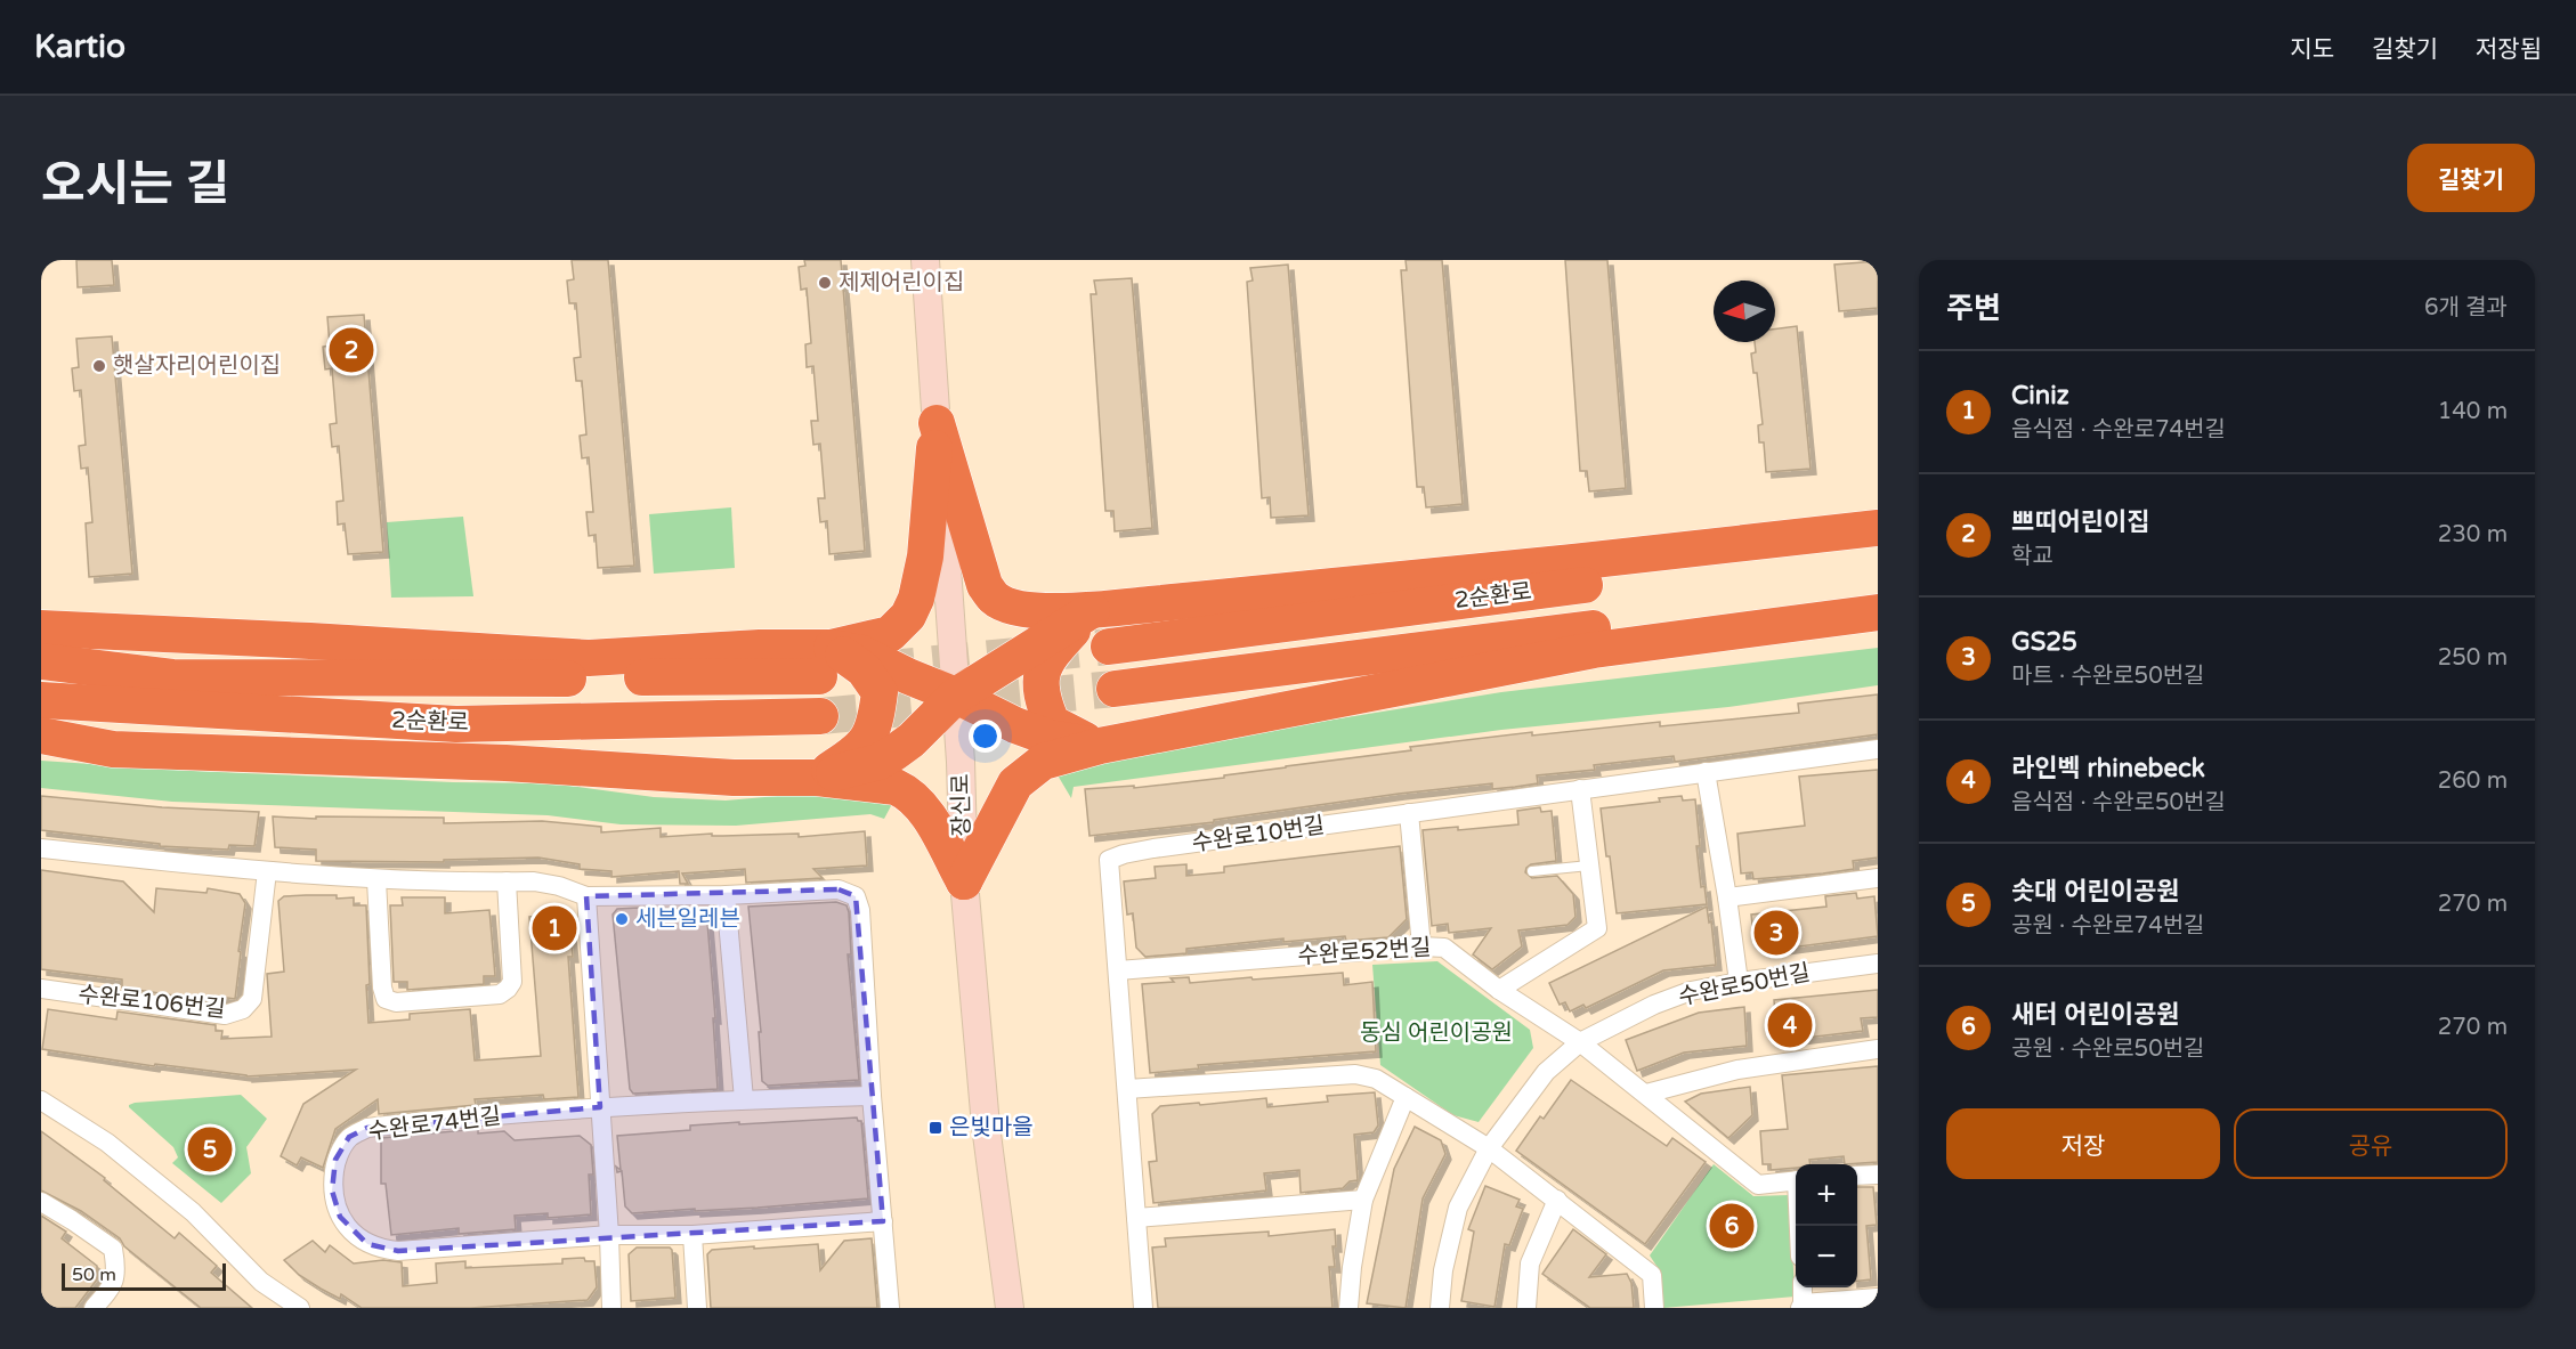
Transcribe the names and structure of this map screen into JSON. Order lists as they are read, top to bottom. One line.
{"streets":{"highway":["2순환로"],"main road":["장신로"],"street":["수완로10번길","수완로52번길","수완로50번길","수완로106번길","수완로74번길"]},"crossings":[["수완로10번길","수완로52번길"],["수완로52번길","수완로50번길"]],"parks":["동심 어린이공원"],"places":{"other":["제제어린이집","햇살자리어린이집","세븐일레븐"],"transit":["은빛마을"]},"scale_bar":"50 m","north":"left","page":{"header":"Kartio","nav":["지도","길찾기","저장됨"],"title":"오시는 길","buttons":["길찾기",["저장","공유"]],"heading":["주변","6개 결과"],"pins":["2","1","3","4","5","6"],"list":[{"mark":"1","name":"Ciniz","note":"음식점 · 수완로74번길","value":"140 m"},{"mark":"2","name":"쁘띠어린이집","note":"학교","value":"230 m"},{"mark":"3","name":"GS25","note":"마트 · 수완로50번길","value":"250 m"},{"mark":"4","name":"라인벡 rhinebeck","note":"음식점 · 수완로50번길","value":"260 m"},{"mark":"5","name":"솟대 어린이공원","note":"공원 · 수완로74번길","value":"270 m"},{"mark":"6","name":"새터 어린이공원","note":"공원 · 수완로50번길","value":"270 m"}],"map_buttons":["+","−"],"scale":"50 m"}}
